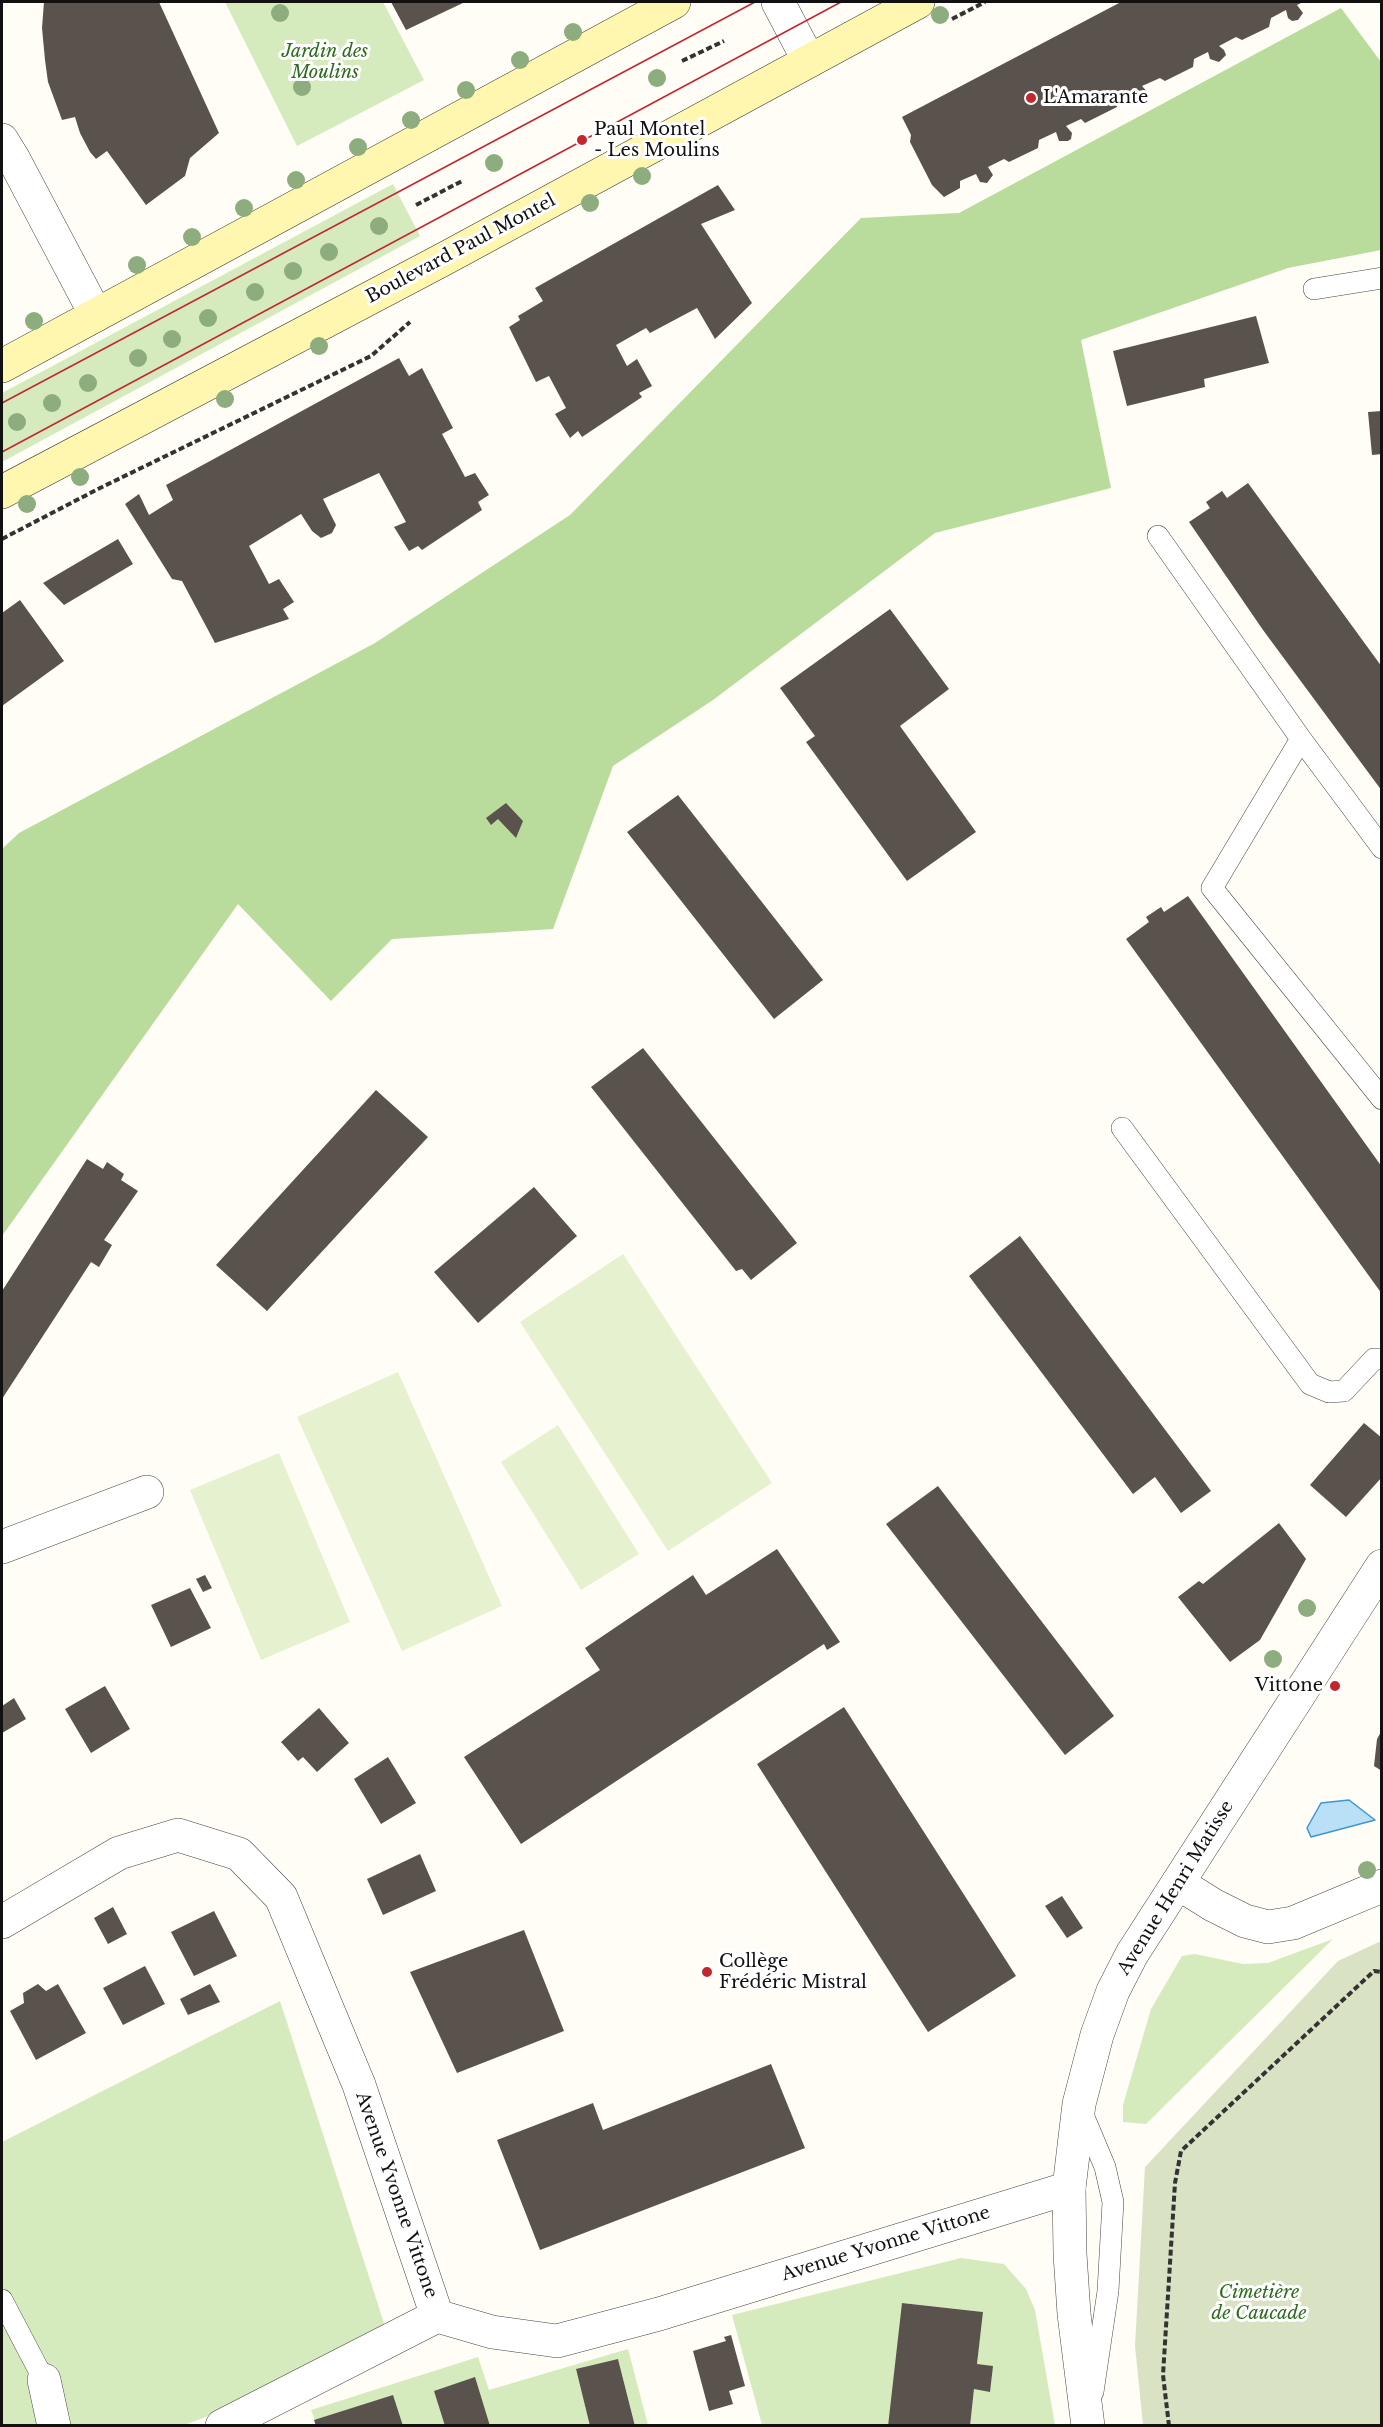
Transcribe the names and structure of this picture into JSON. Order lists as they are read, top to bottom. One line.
{"streets":{"main road":["Boulevard Paul Montel"],"street":["Avenue Henri Matisse","Avenue Yvonne Vittone"]},"crossings":[["Avenue Henri Matisse","Avenue Yvonne Vittone"]],"parks":["Jardin des Moulins","Cimetière de Caucade"],"places":["L'Amarante","Paul Montel - Les Moulins","Vittone","Collège Frédéric Mistral"]}
